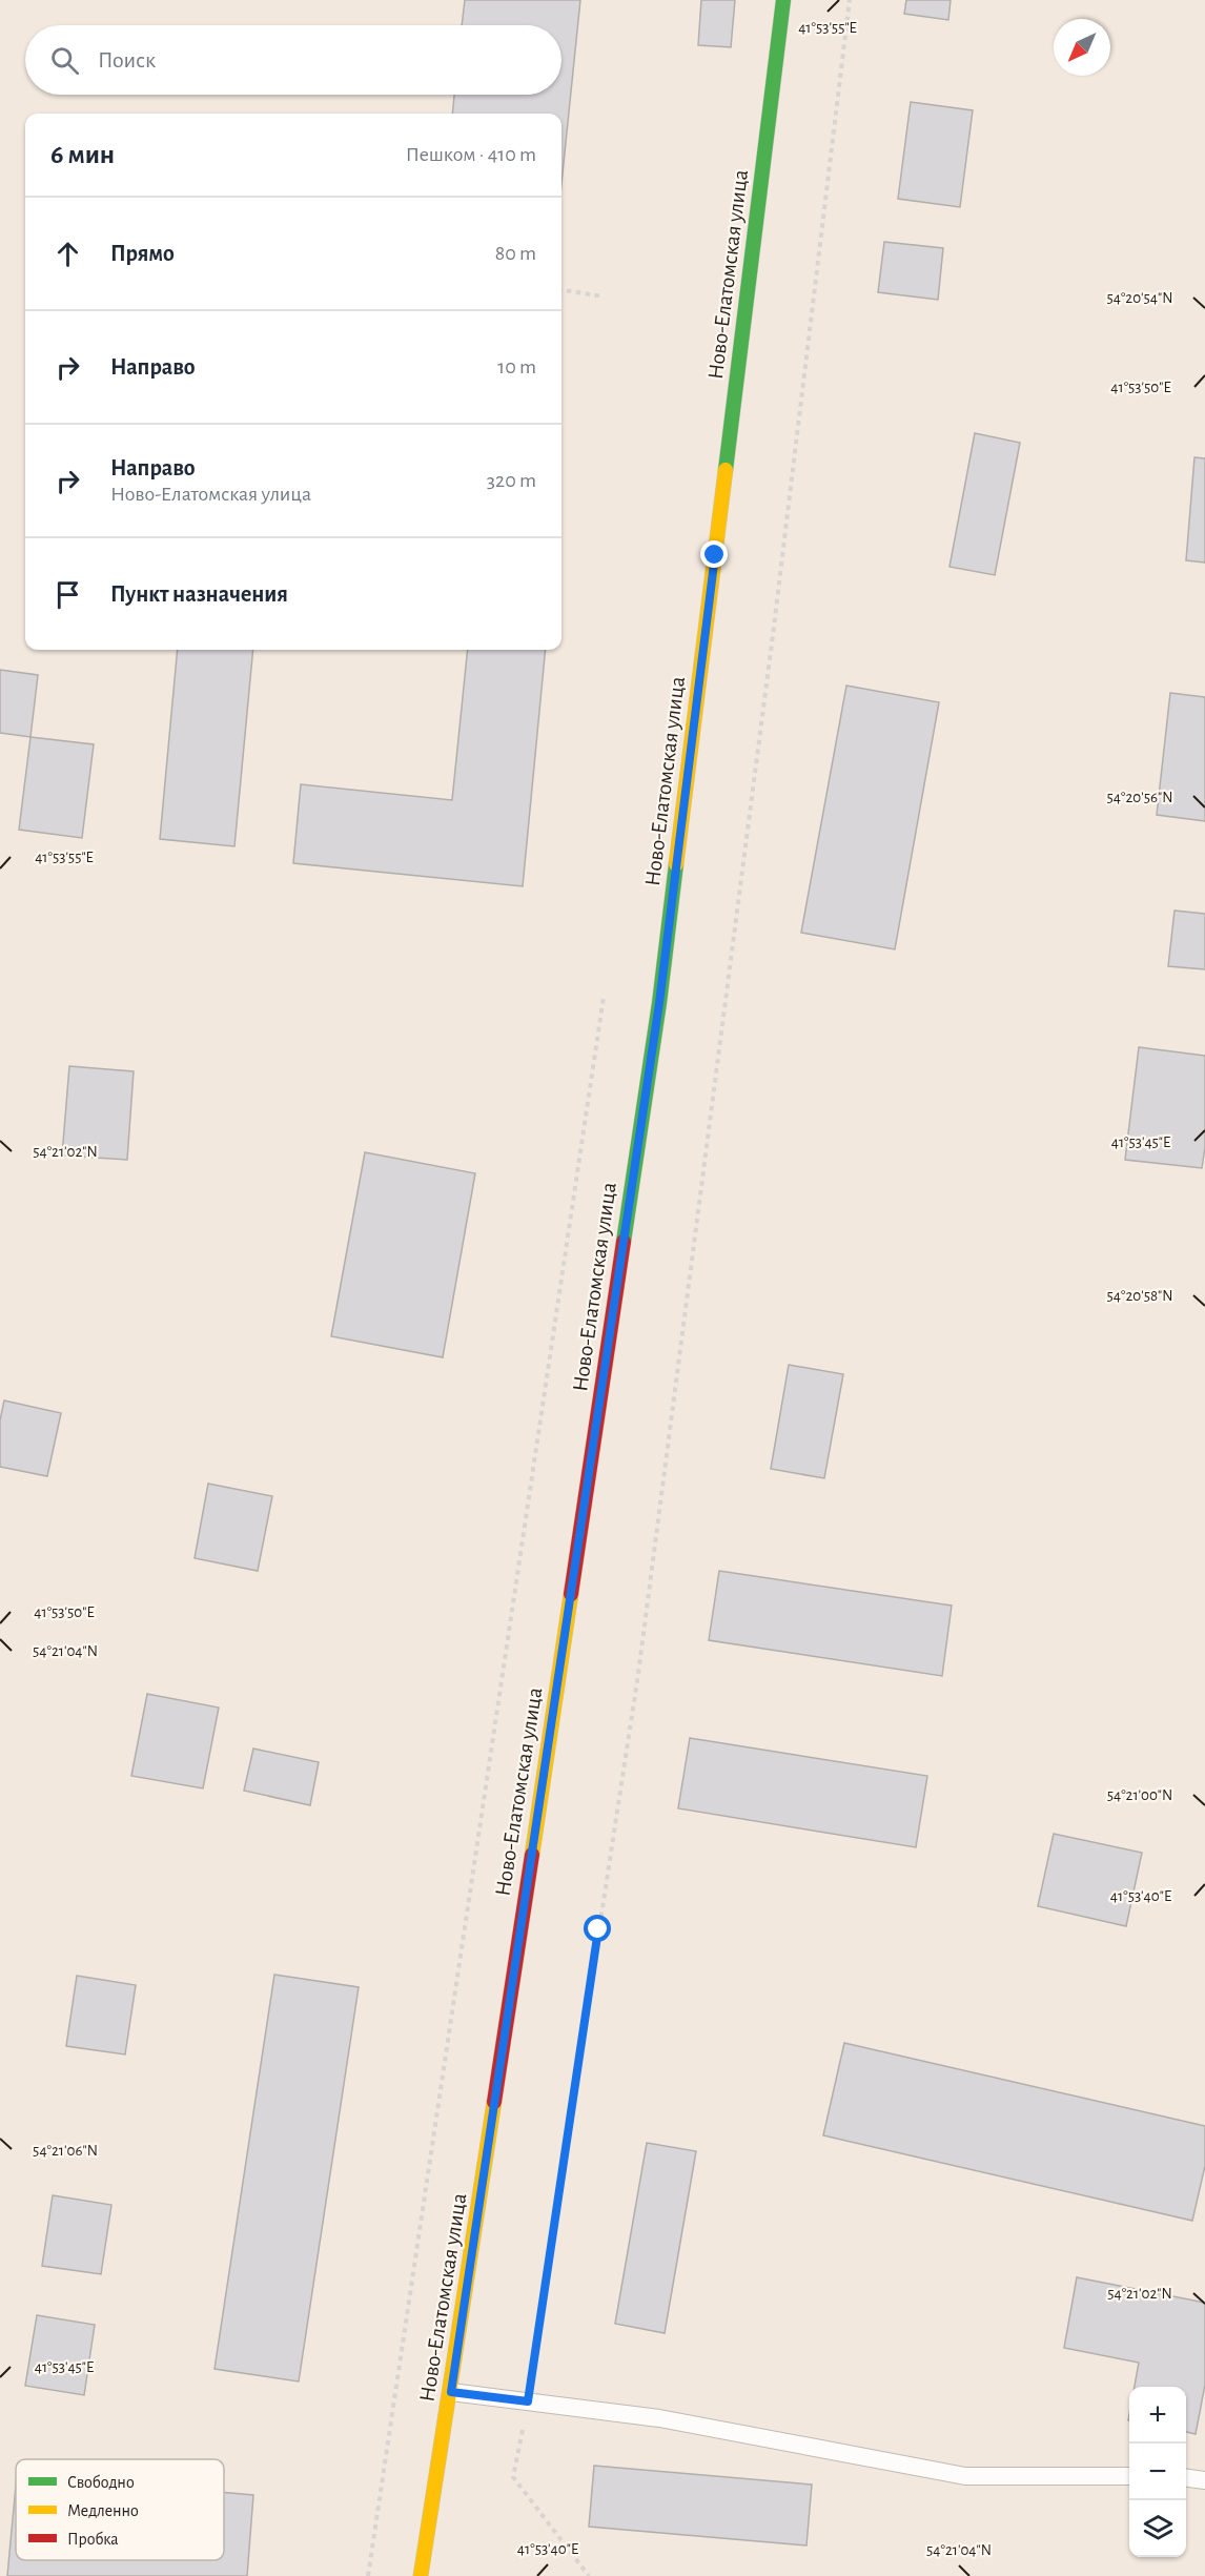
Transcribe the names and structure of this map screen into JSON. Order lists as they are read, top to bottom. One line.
{"streets":{"main road":["Ново-Елатомская улица"]},"legend":["Свободно","Медленно","Пробка"],"north":"bottom left","page":{"search":"Поиск","heading":["6 мин","Пешком · 410 m"],"list":[["Прямо","80 m"],["Направо","10 m"],["Направо","Ново-Елатомская улица","320 m"],"Пункт назначения"],"map_buttons":["+","−"]},"coordinates":["41°53'55\"E","54°20'54\"N","41°53'50\"E","54°20'56\"N","41°53'45\"E","54°21'02\"N","54°20'58\"N","54°21'04\"N","54°21'00\"N","41°53'40\"E","54°21'06\"N"]}
